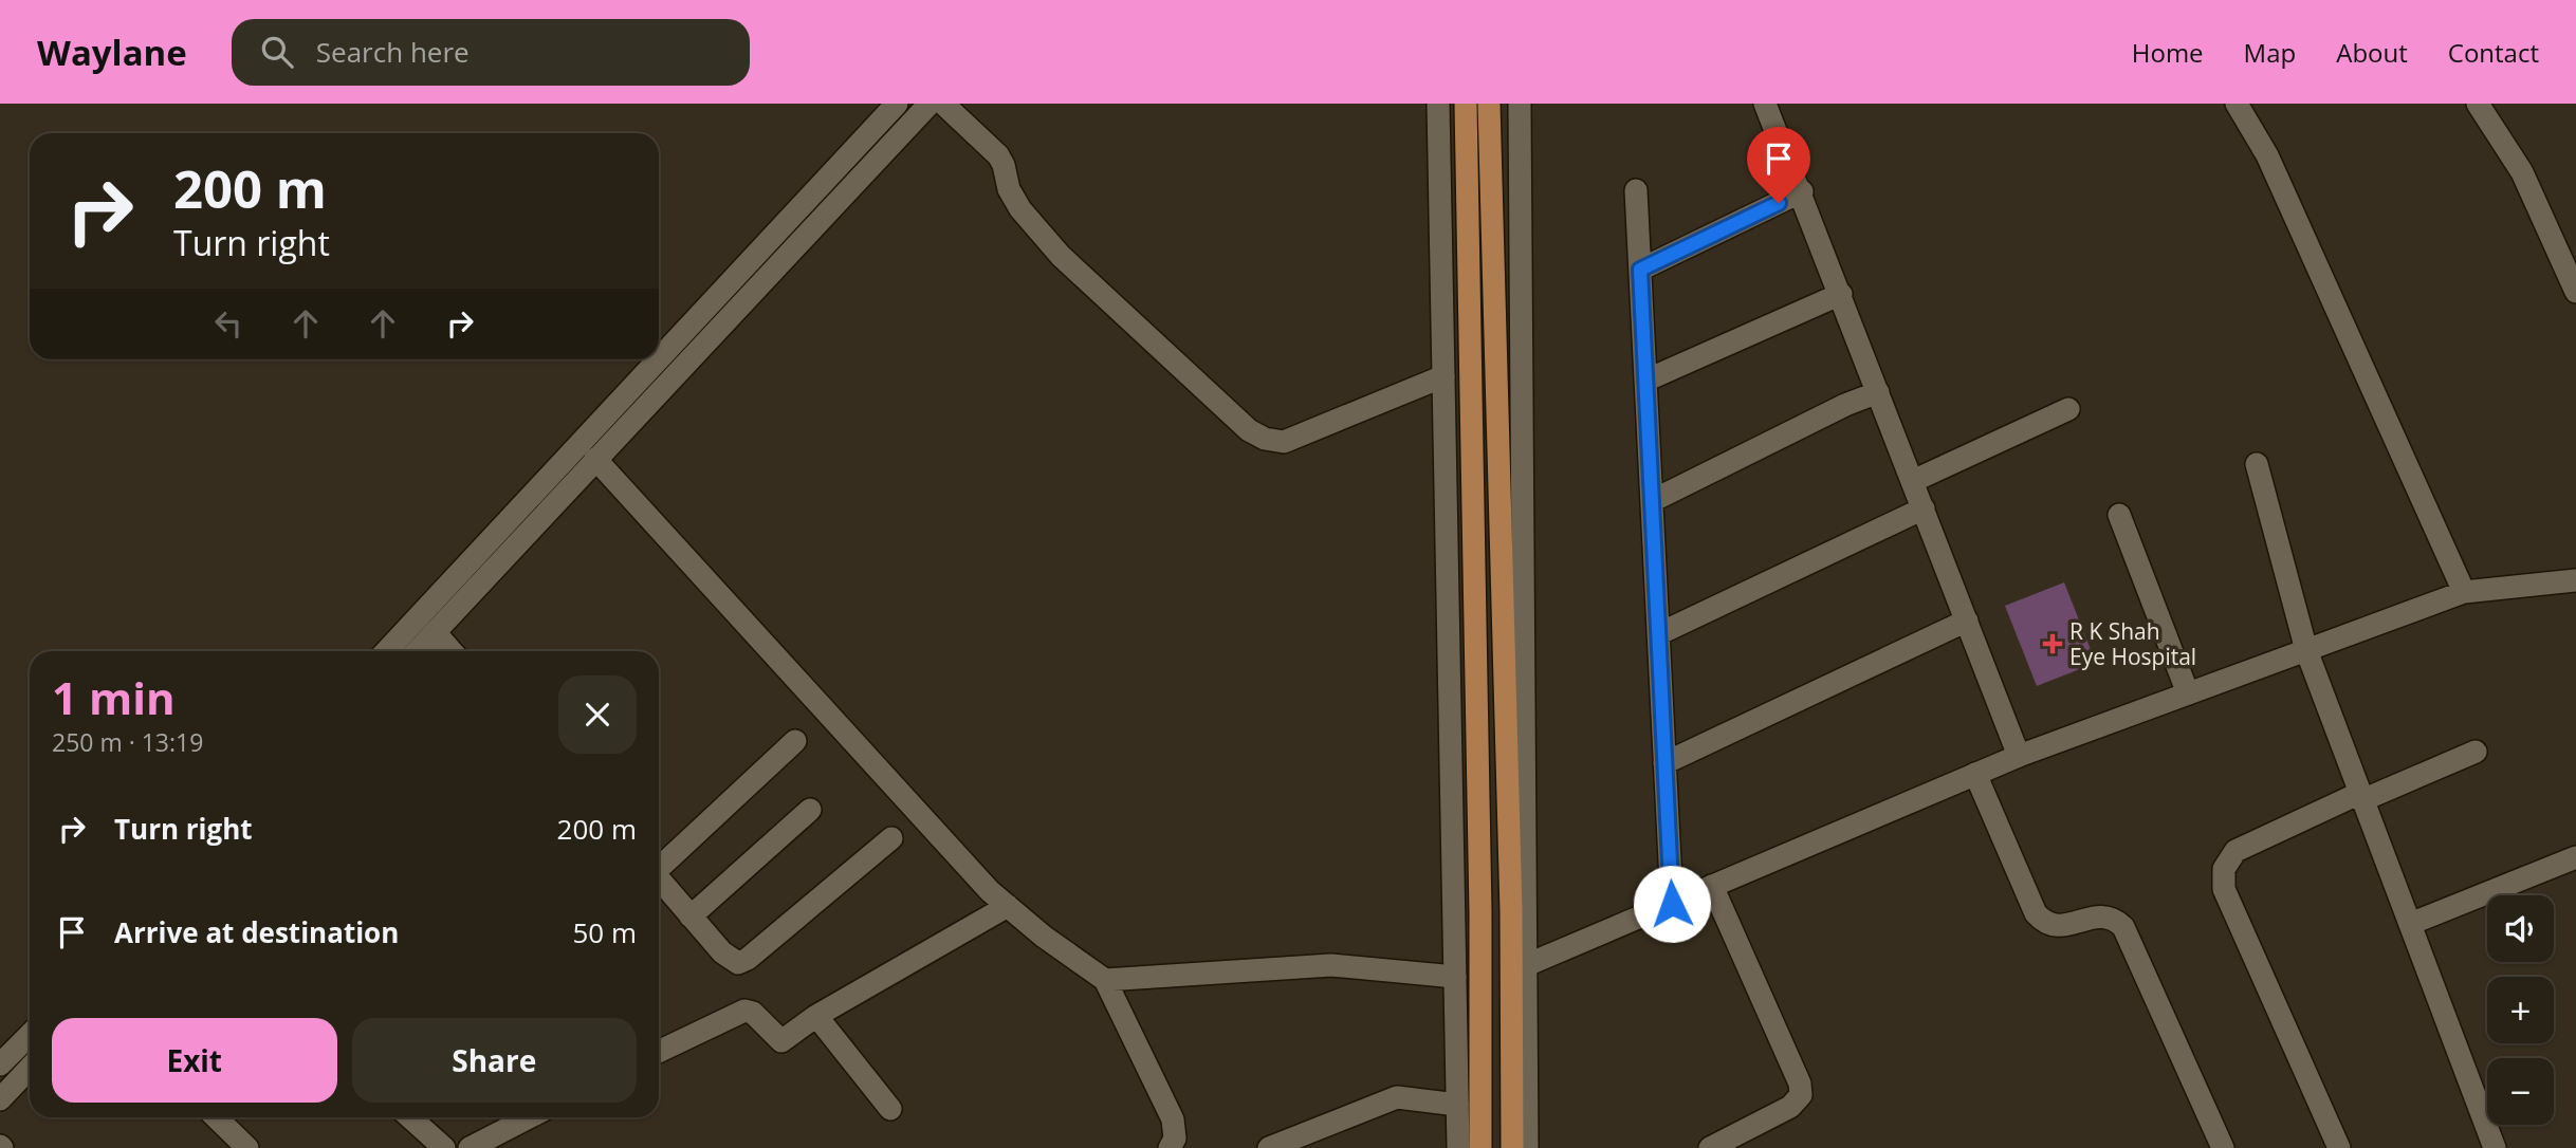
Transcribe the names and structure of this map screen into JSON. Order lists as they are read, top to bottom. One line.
{"places":{"health":["R K Shah Eye Hospital"]},"page":{"header":"Waylane","search":"Search here","nav":["Home","Map","About","Contact"],"turn":["200 m","Turn right"],"heading":["1 min","250 m · 13:19"],"list":[{"name":"Turn right","value":"200 m"},{"name":"Arrive at destination","value":"50 m"}],"map_buttons":["+","−"],"buttons":["Exit","Share"]}}
